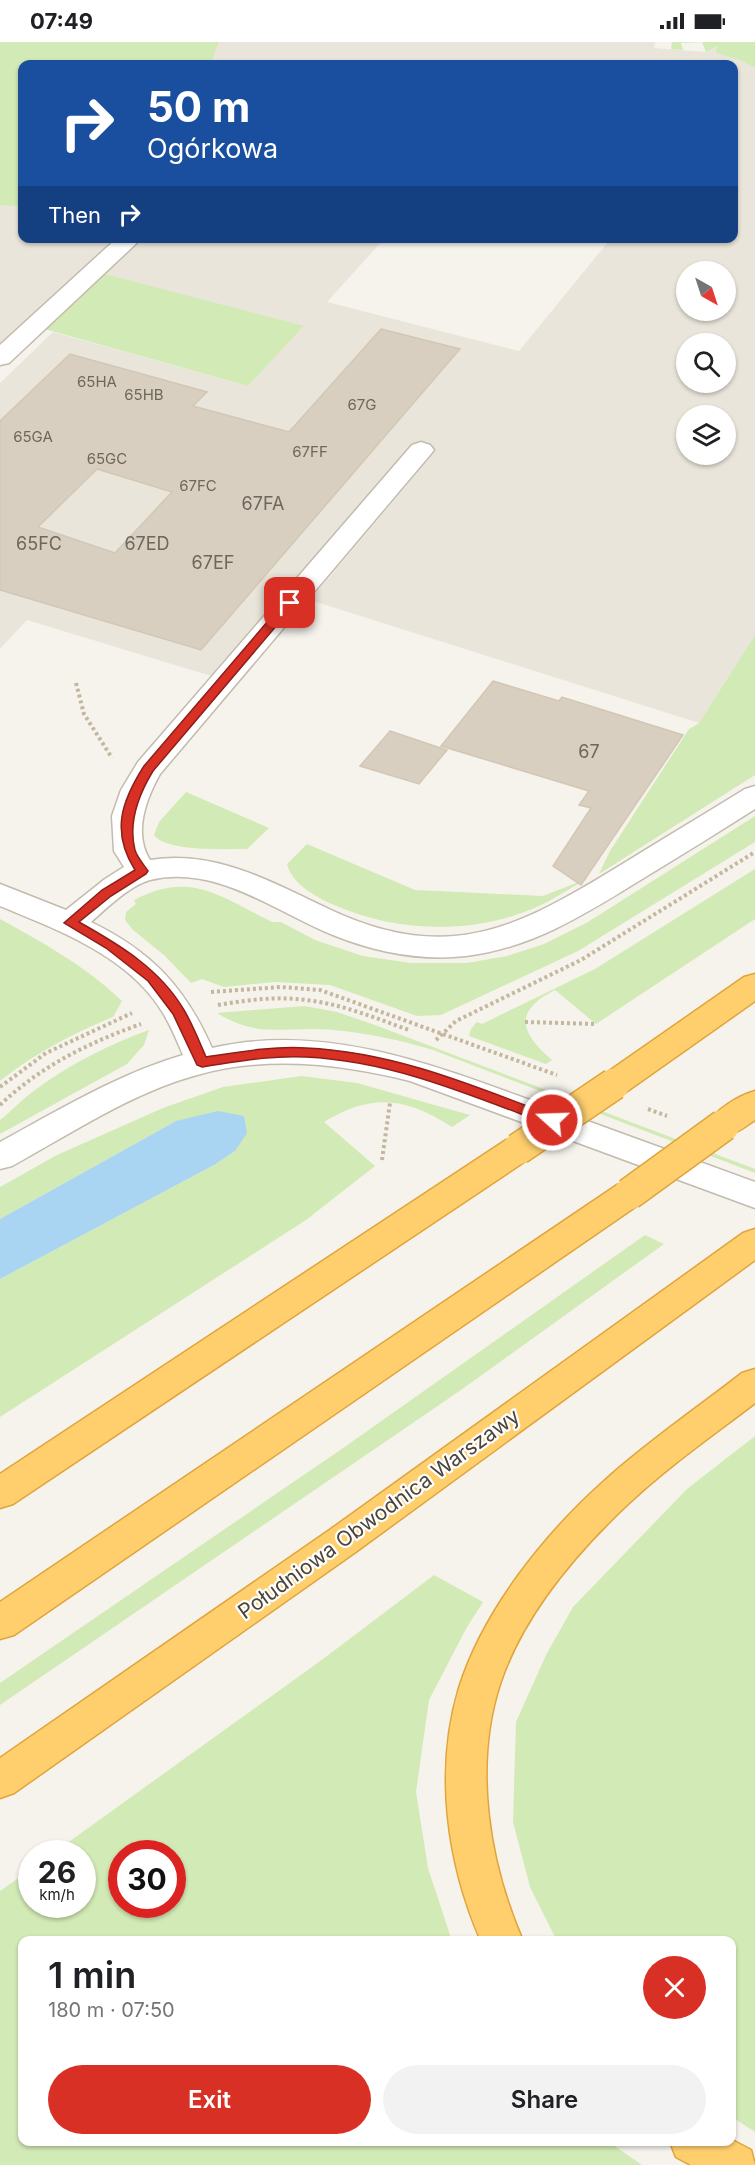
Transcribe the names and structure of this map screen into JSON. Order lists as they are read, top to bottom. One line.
{"streets":{"highway":["Południowa Obwodnica Warszawy"]},"house_numbers":["65HA","65HB","67G","65GA","67FF","65GC","67FC","67FA","65FC","67ED","67EF","67"],"north":"bottom right","page":{"status":"07:49","turn":["50 m","Ogórkowa"],"then":"Then","speed":"26 km/h","limit":"30","heading":["1 min","180 m · 07:50"],"buttons":["Exit","Share"]}}
